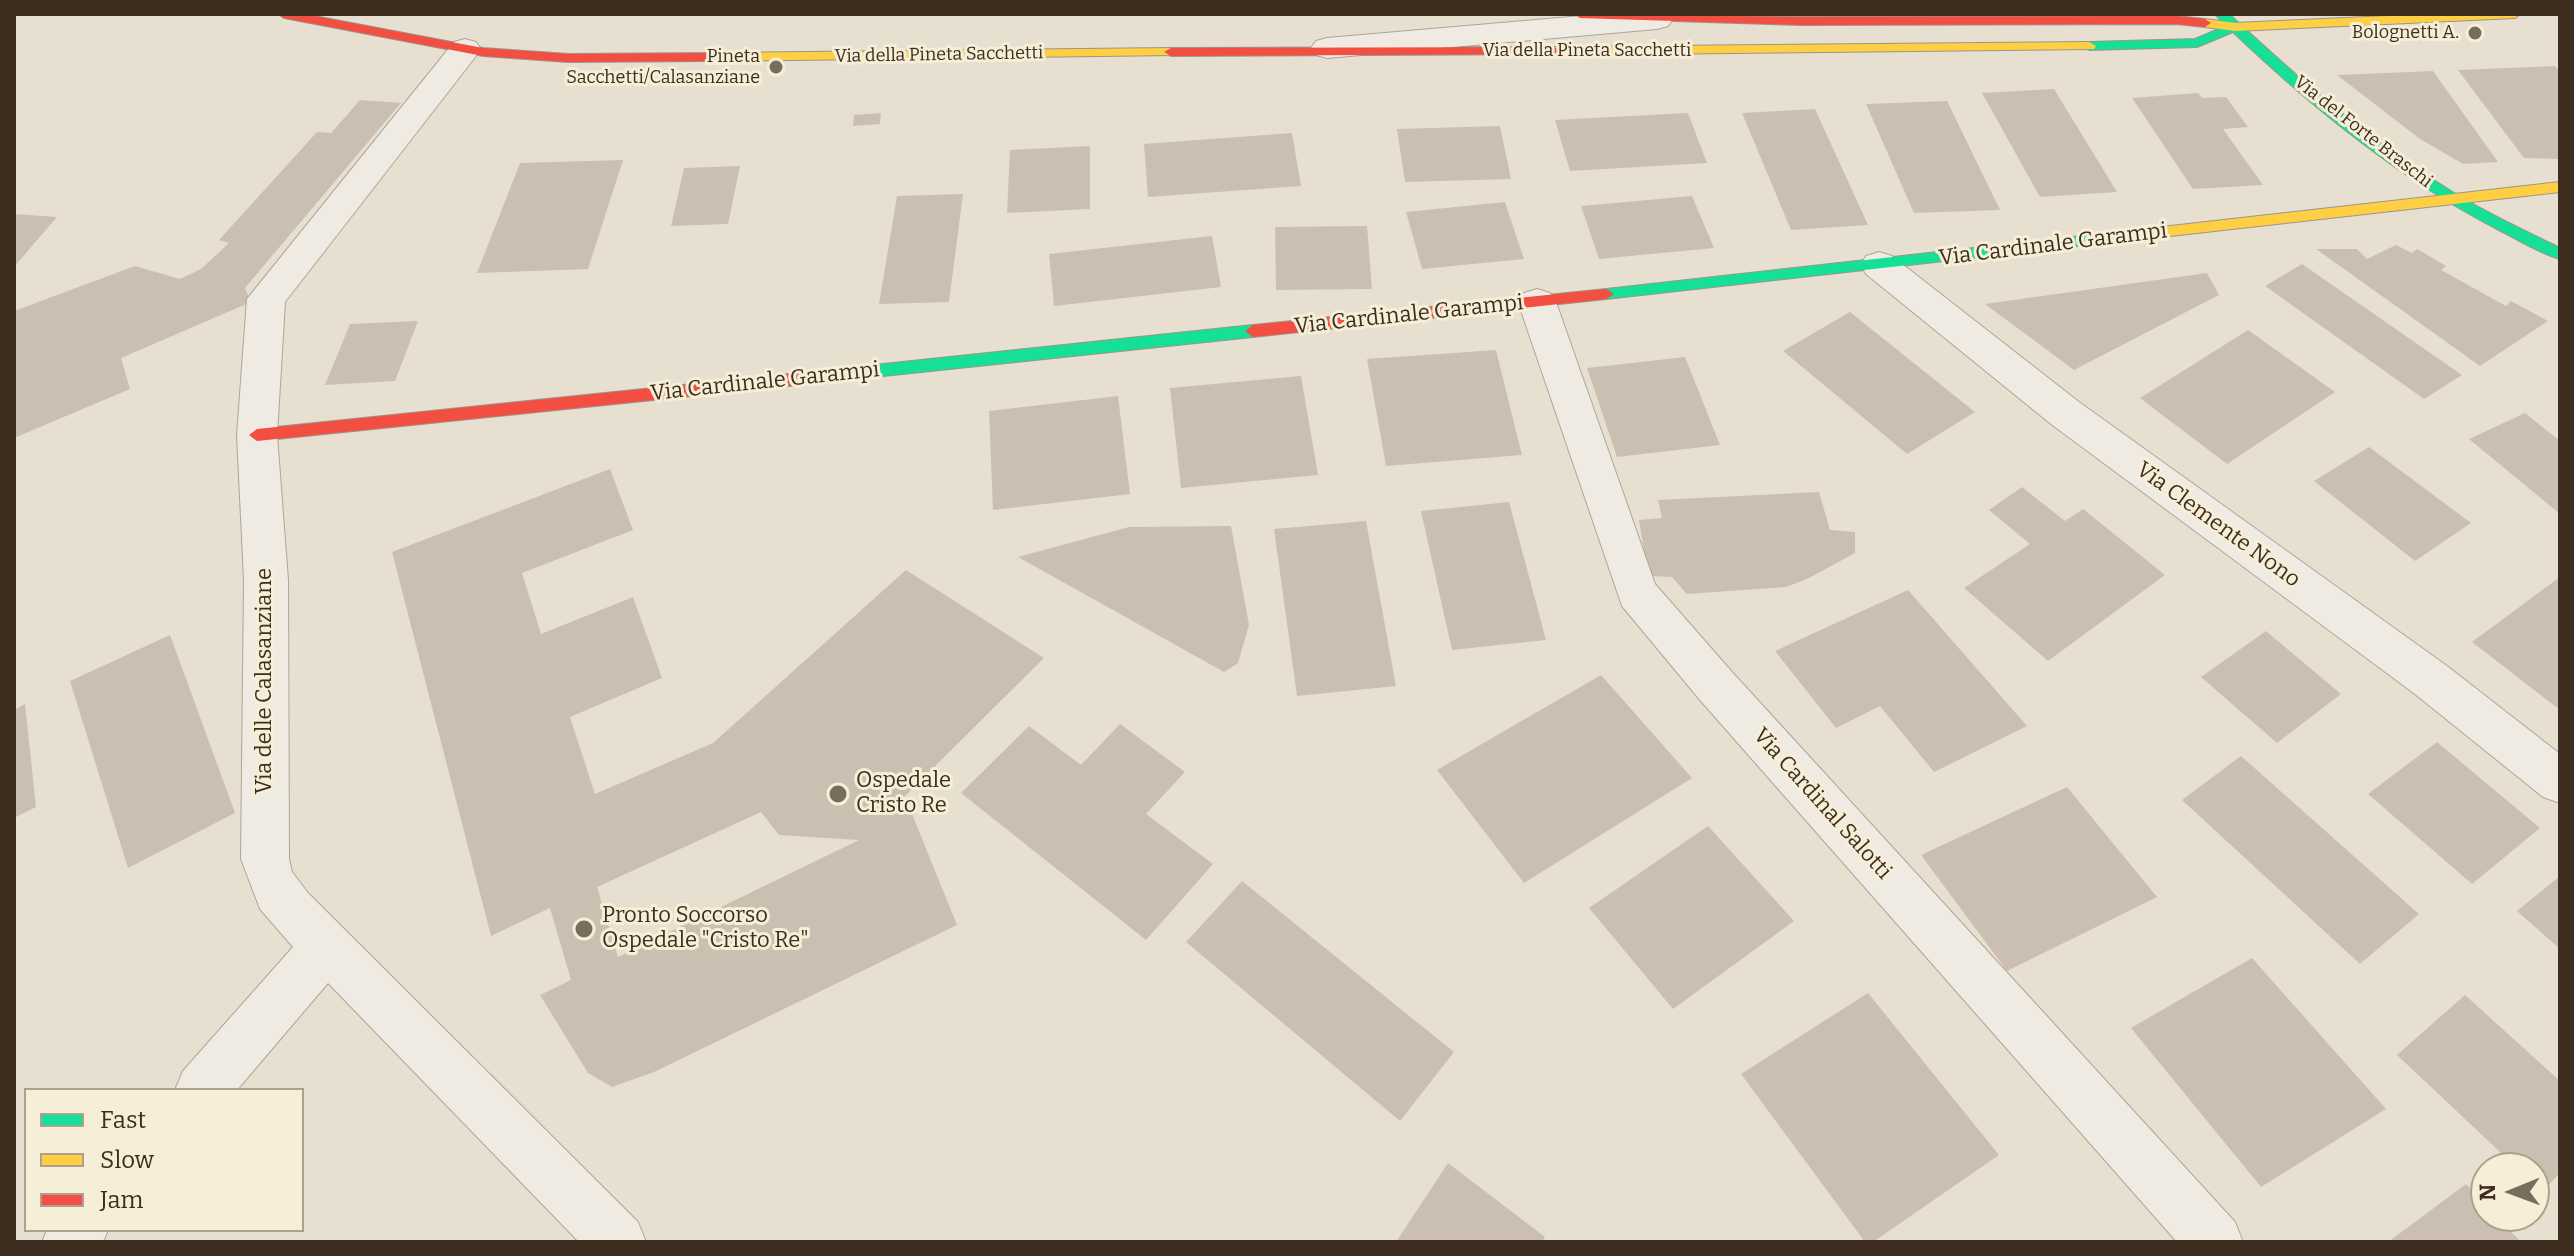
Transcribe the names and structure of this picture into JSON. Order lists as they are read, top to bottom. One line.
{"streets":{"street":["Via della Pineta Sacchetti","Via del Forte Braschi","Via Cardinale Garampi","Via Clemente Nono","Via delle Calasanziane","Via Cardinal Salotti"]},"crossings":[["Via della Pineta Sacchetti","Via del Forte Braschi"],["Via della Pineta Sacchetti","Via delle Calasanziane"],["Via del Forte Braschi","Via Cardinale Garampi"],["Via Cardinale Garampi","Via Clemente Nono"],["Via Cardinale Garampi","Via delle Calasanziane"],["Via Cardinale Garampi","Via Cardinal Salotti"]],"places":["Bolognetti A.","Pineta Sacchetti/Calasanziane","Ospedale Cristo Re","Pronto Soccorso Ospedale \"Cristo Re\""],"legend":["Fast","Slow","Jam"],"north":"left"}
